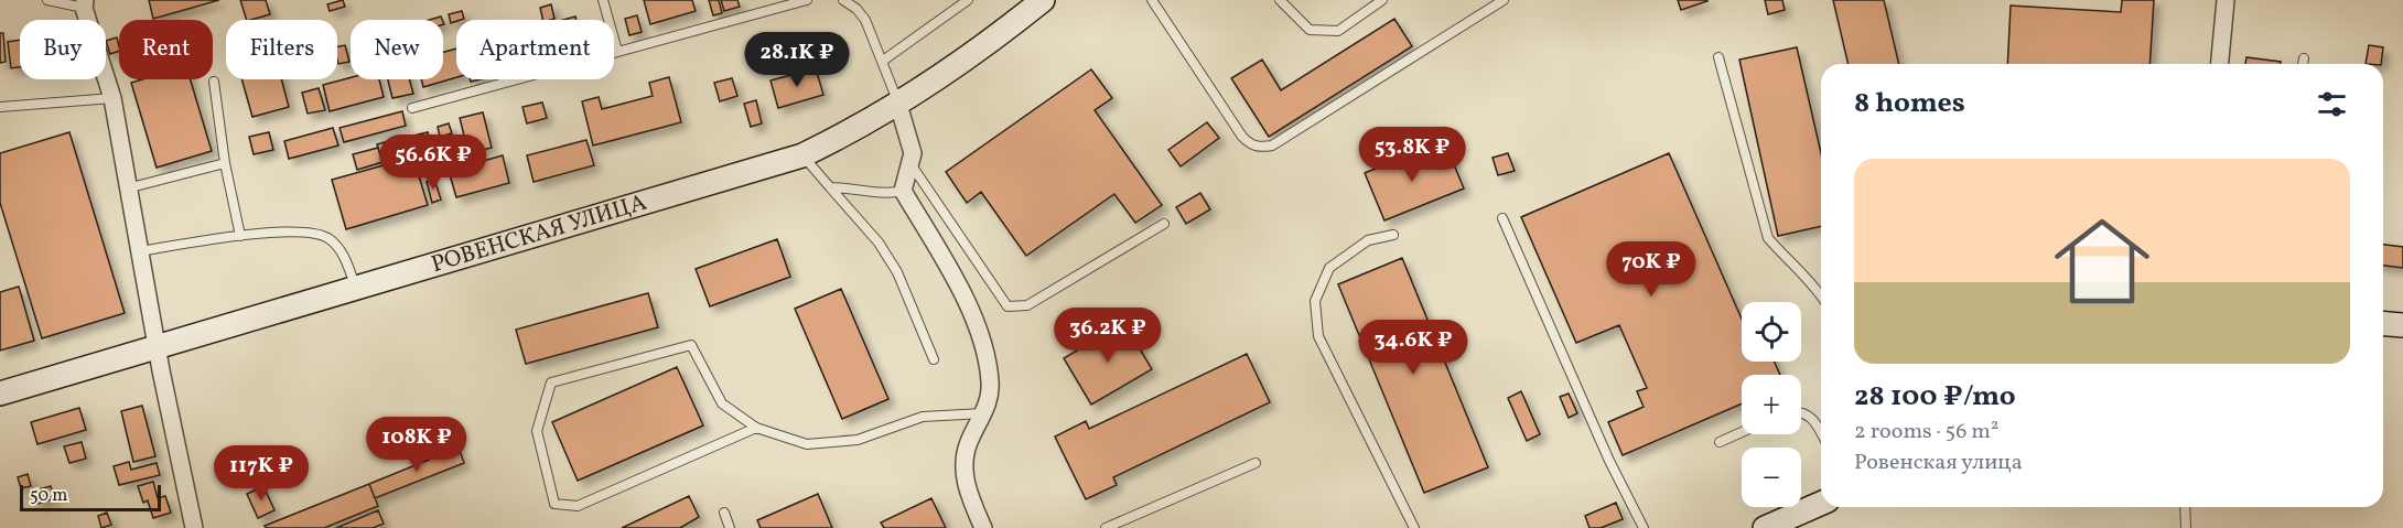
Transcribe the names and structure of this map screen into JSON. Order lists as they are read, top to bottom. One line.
{"streets":{"main road":["РОВЕНСКАЯ УЛИЦА"]},"scale_bar":"50 m","page":{"chip":["Buy","Rent","Filters","New","Apartment"],"price":["28.1K ₽","53.8K ₽","56.6K ₽","70K ₽","36.2K ₽","34.6K ₽","108K ₽","117K ₽"],"heading":"8 homes","list":[{"name":"28 100 ₽/mo","note":"2 rooms · 56 m² · Ровенская улица"}],"map_buttons":["+","−"],"scale":"50 m"}}
